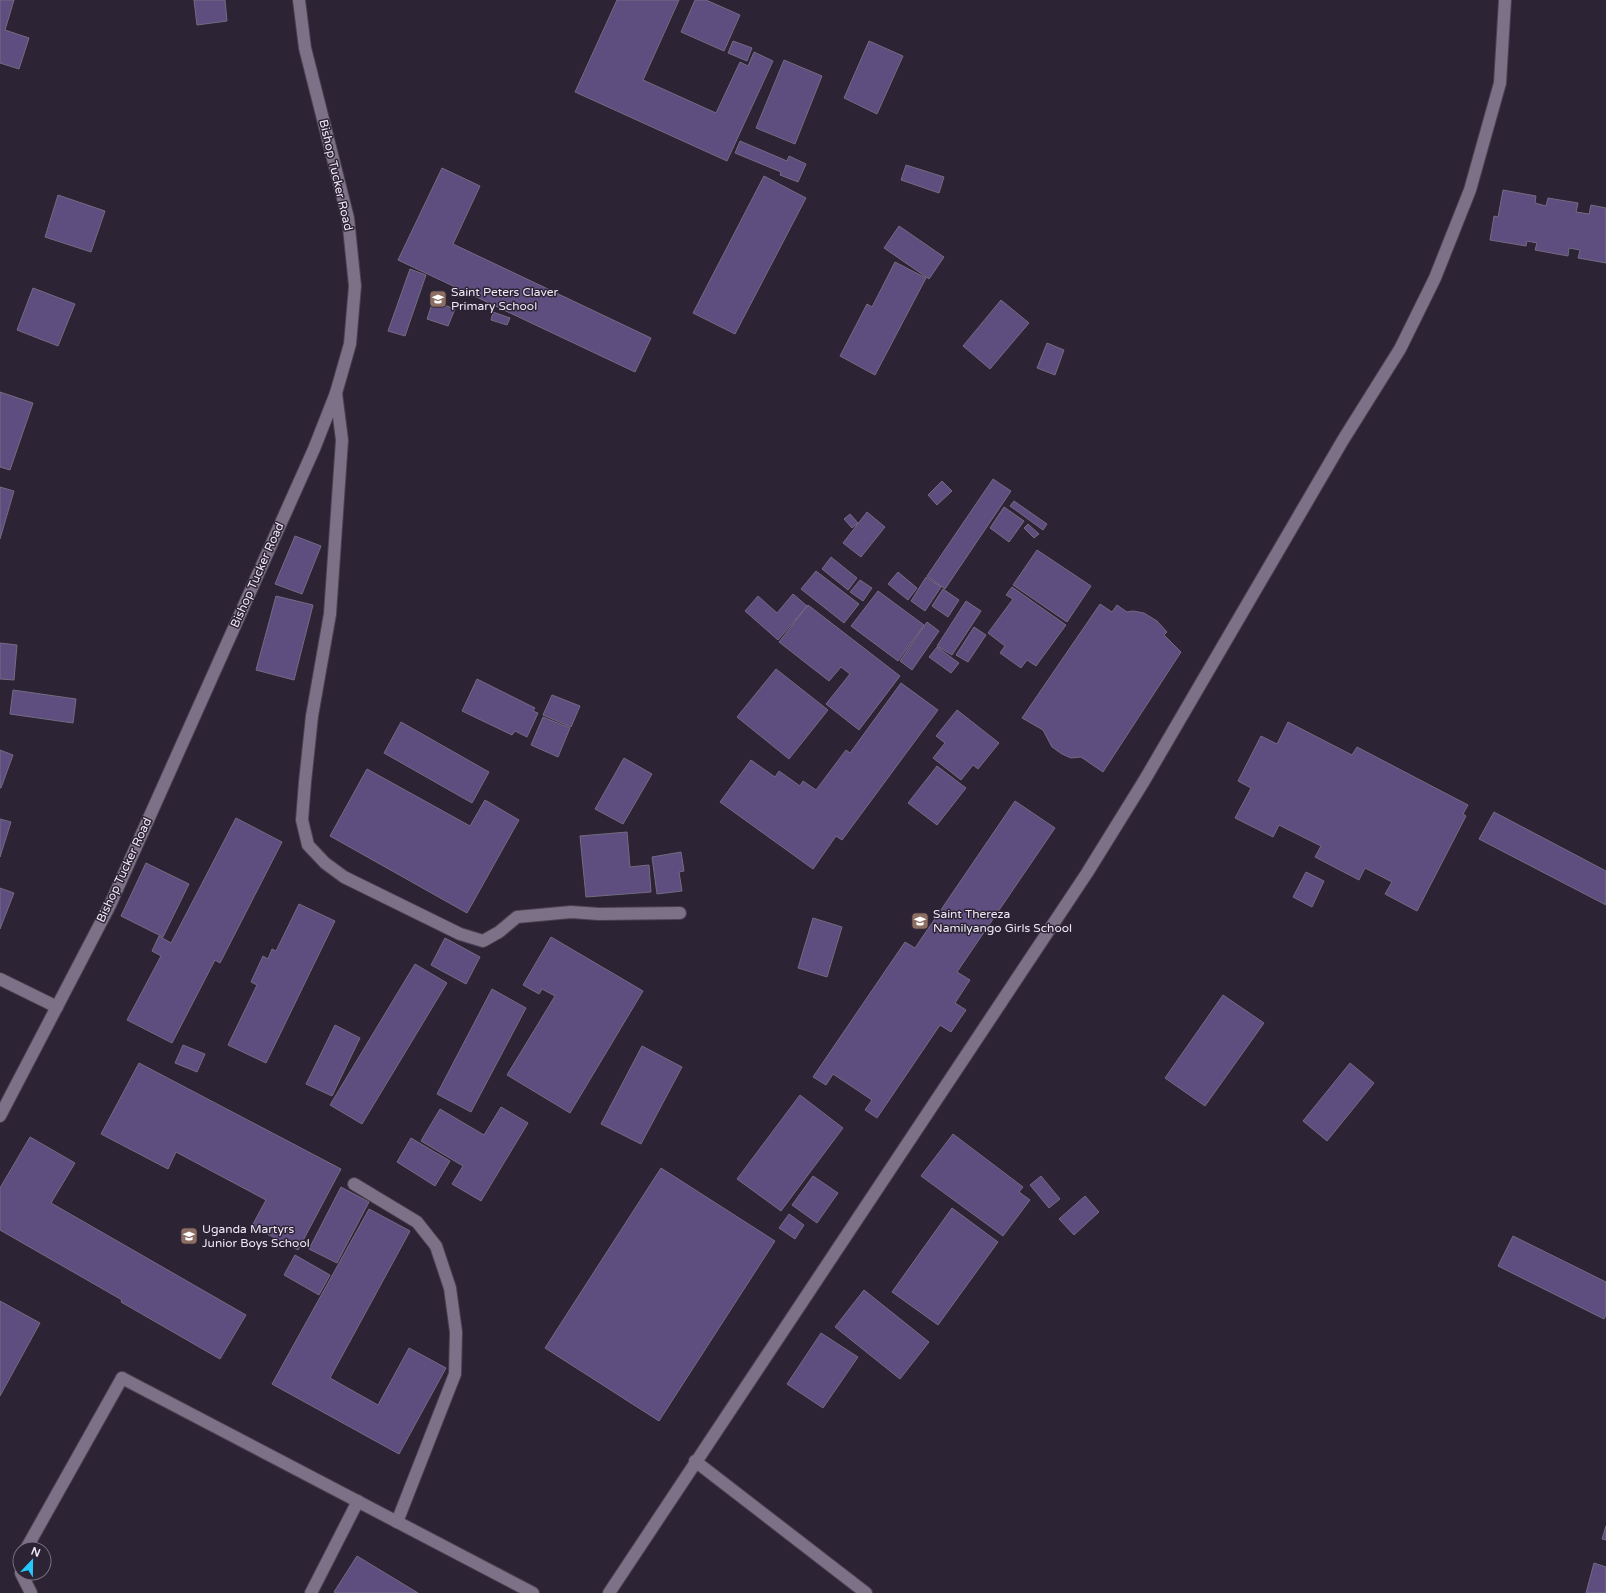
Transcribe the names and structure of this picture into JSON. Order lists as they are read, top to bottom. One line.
{"streets":{"street":["Bishop Tucker Road"]},"places":{"school or university":["Saint Peters Claver Primary School","Saint Thereza Namilyango Girls School","Uganda Martyrs Junior Boys School"]},"north":"top"}
